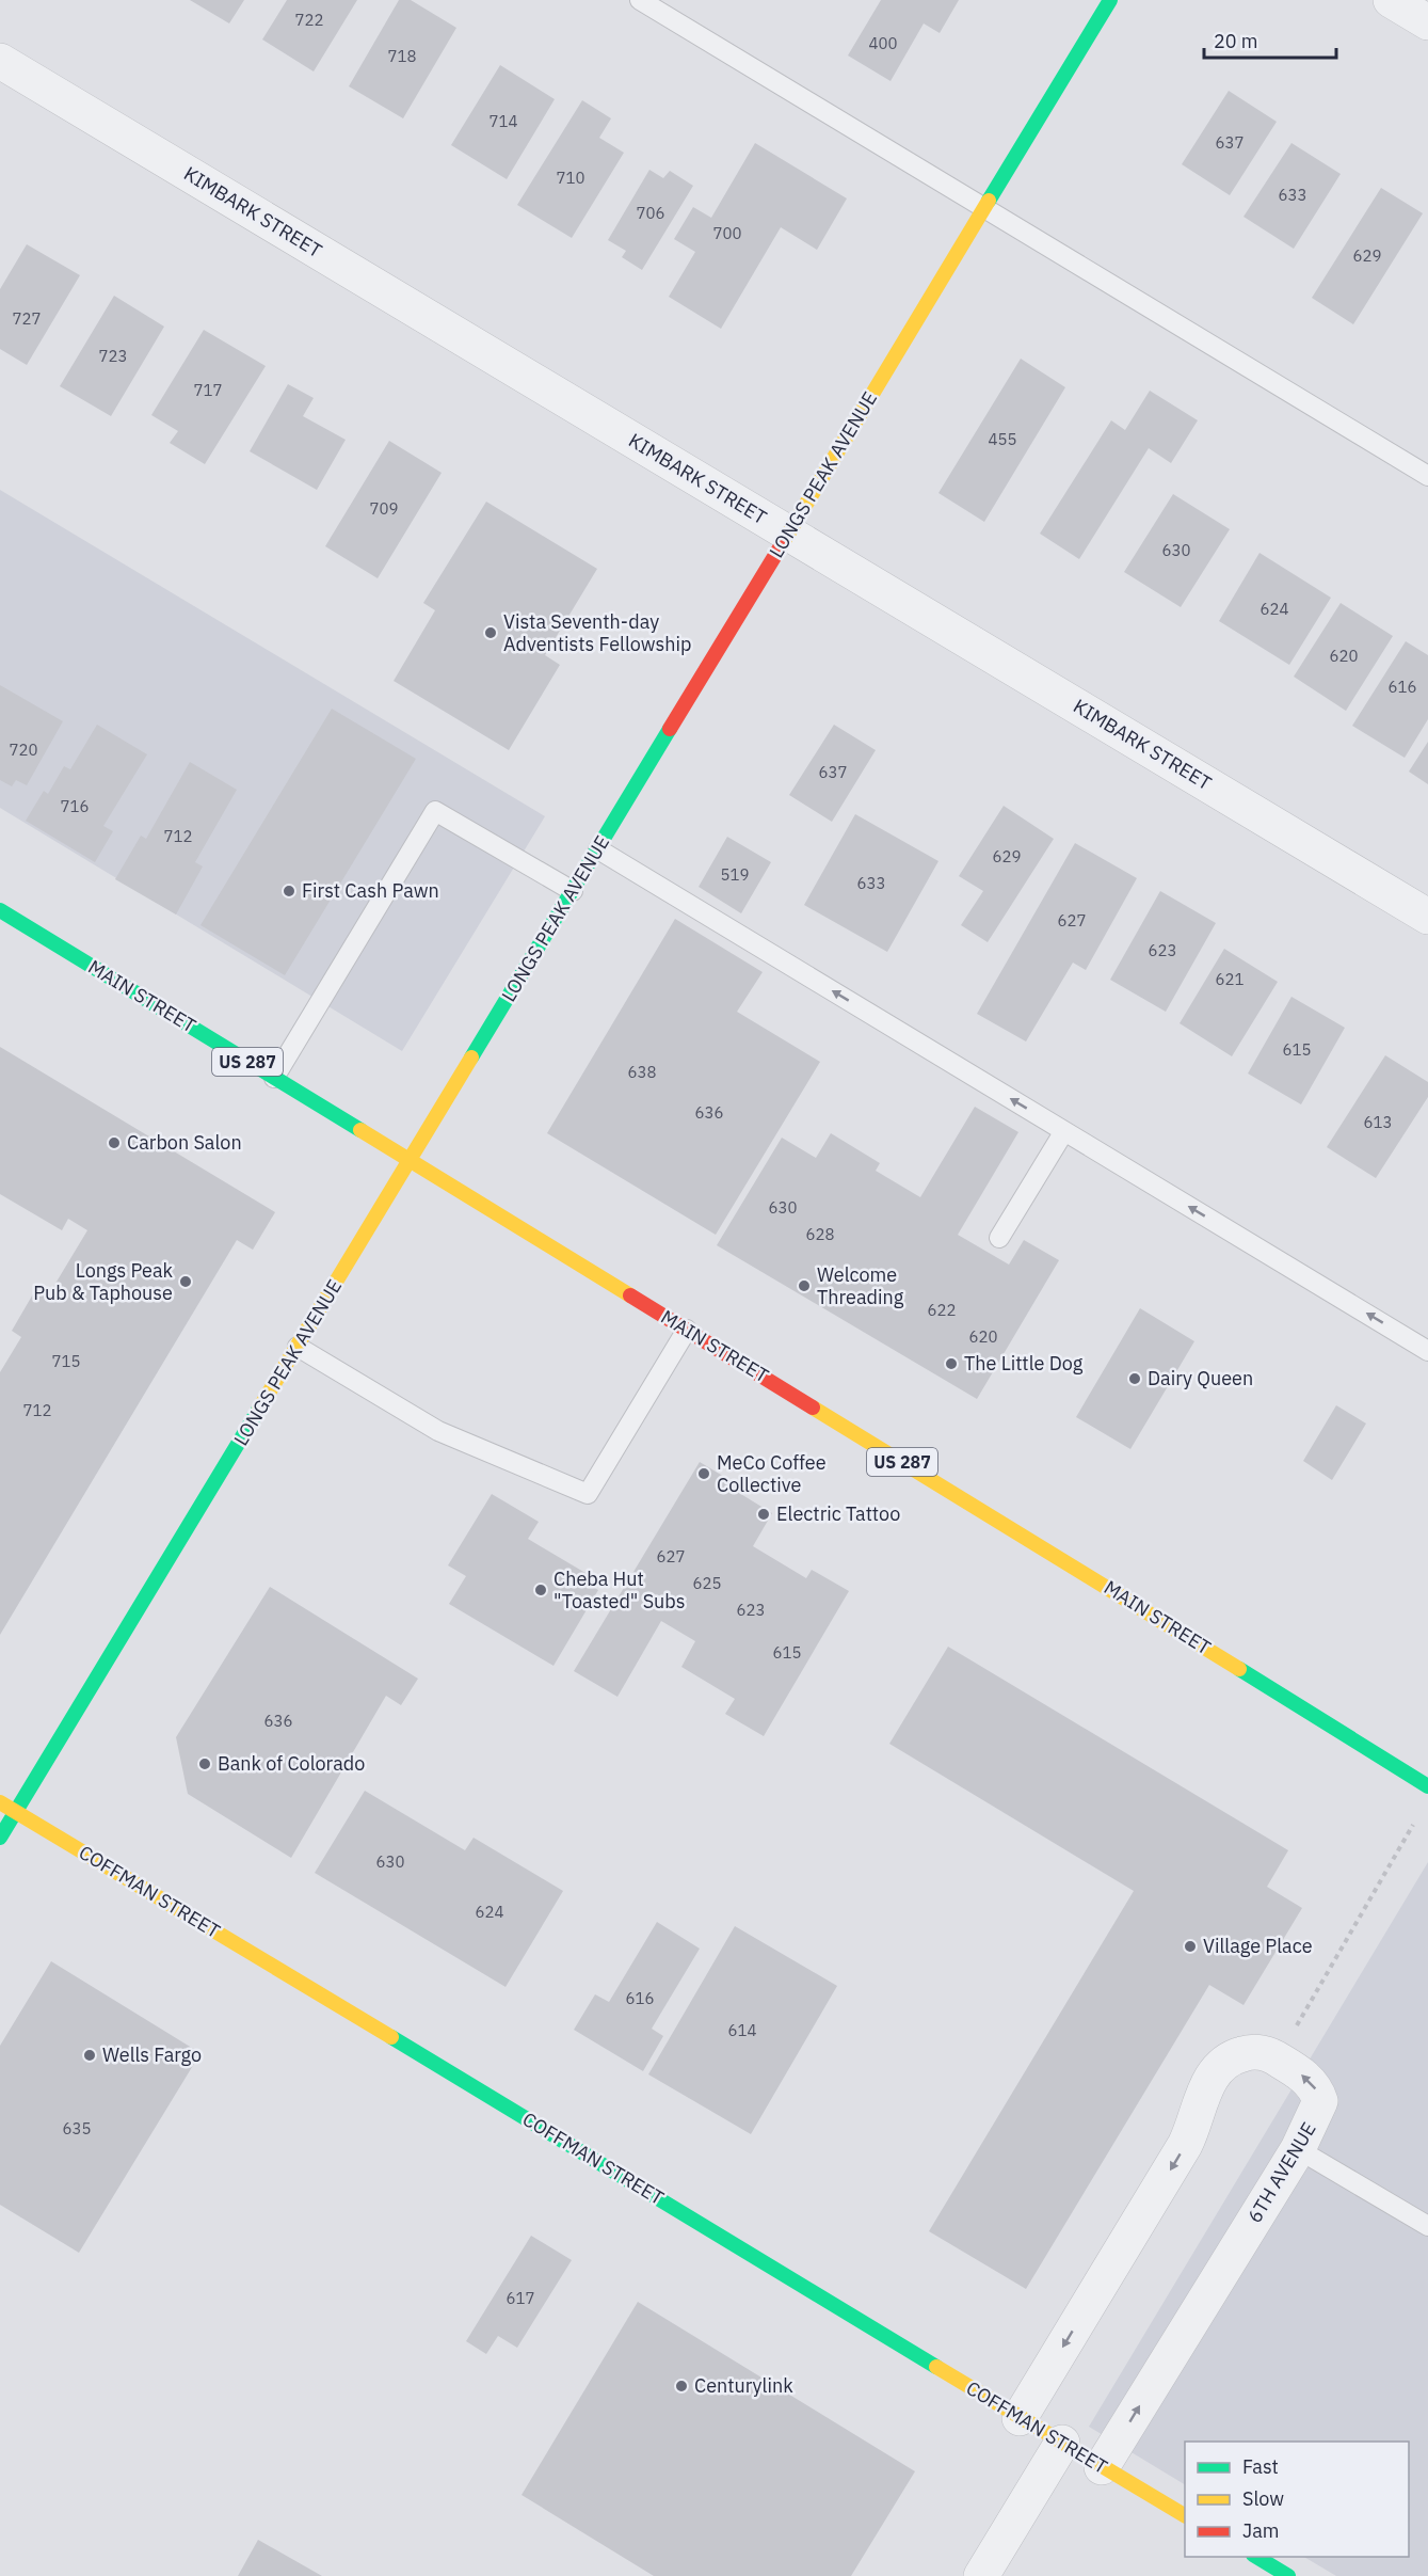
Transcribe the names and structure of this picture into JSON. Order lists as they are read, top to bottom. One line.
{"streets":{"main road":["LONGS PEAK AVENUE","MAIN STREET","US 287","COFFMAN STREET"],"street":["KIMBARK STREET","6TH AVENUE"]},"crossings":[["KIMBARK STREET","LONGS PEAK AVENUE"],["LONGS PEAK AVENUE","MAIN STREET"],["LONGS PEAK AVENUE","COFFMAN STREET"],["COFFMAN STREET","6TH AVENUE"]],"places":["Vista Seventh-day Adventists Fellowship","First Cash Pawn","Carbon Salon","Longs Peak Pub & Taphouse","Welcome Threading","The Little Dog","Dairy Queen","MeCo Coffee Collective","Electric Tattoo","Cheba Hut \"Toasted\" Subs","Bank of Colorado","Village Place","Wells Fargo","Centurylink"],"house_numbers":["722","400","718","714","637","710","633","706","700","629","727","723","717","455","709","630","624","620","616","720","637","716","712","629","519","633","627","623","621","615","638","636","613","630","628","622","620","715","712","627","625","623","615","636","630","624","616","614","635","617"],"legend":["Fast","Slow","Jam"],"scale_bar":"20 m"}
